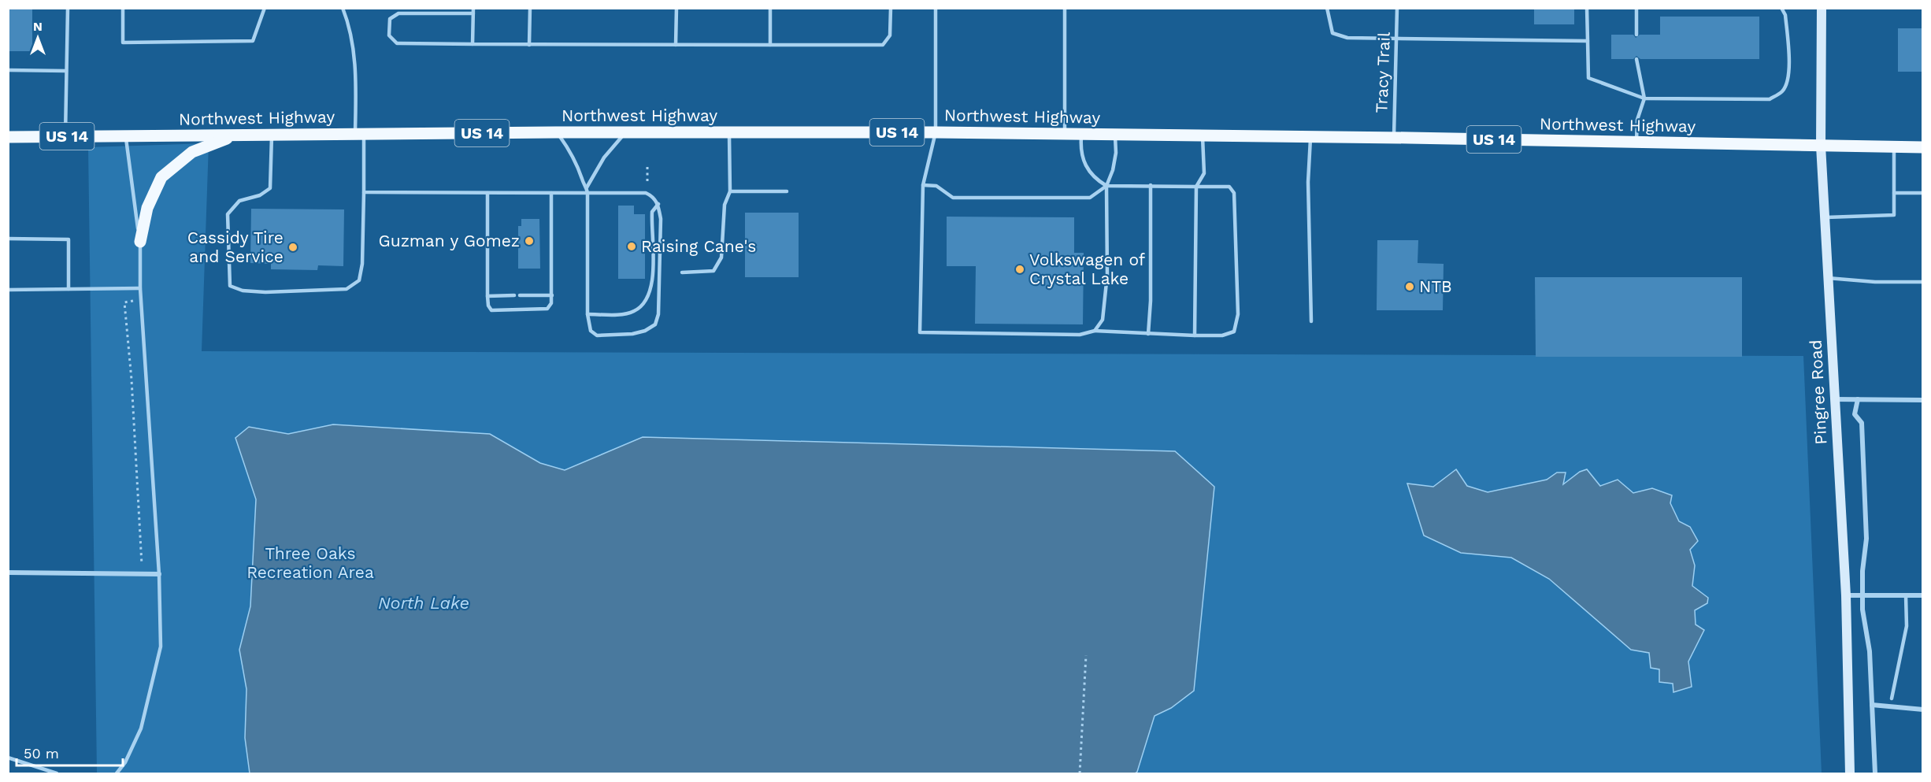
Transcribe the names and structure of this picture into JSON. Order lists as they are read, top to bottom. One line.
{"streets":{"main road":["Northwest Highway","US 14"],"street":["Pingree Road"],"lane":["Tracy Trail"]},"crossings":[["Tracy Trail","Northwest Highway"],["Northwest Highway","Pingree Road"]],"water":["North Lake"],"parks":["Three Oaks Recreation Area"],"places":["Guzman y Gomez","Raising Cane's","Cassidy Tire and Service","Volkswagen of Crystal Lake","NTB"],"scale_bar":"50 m","north":"top"}
